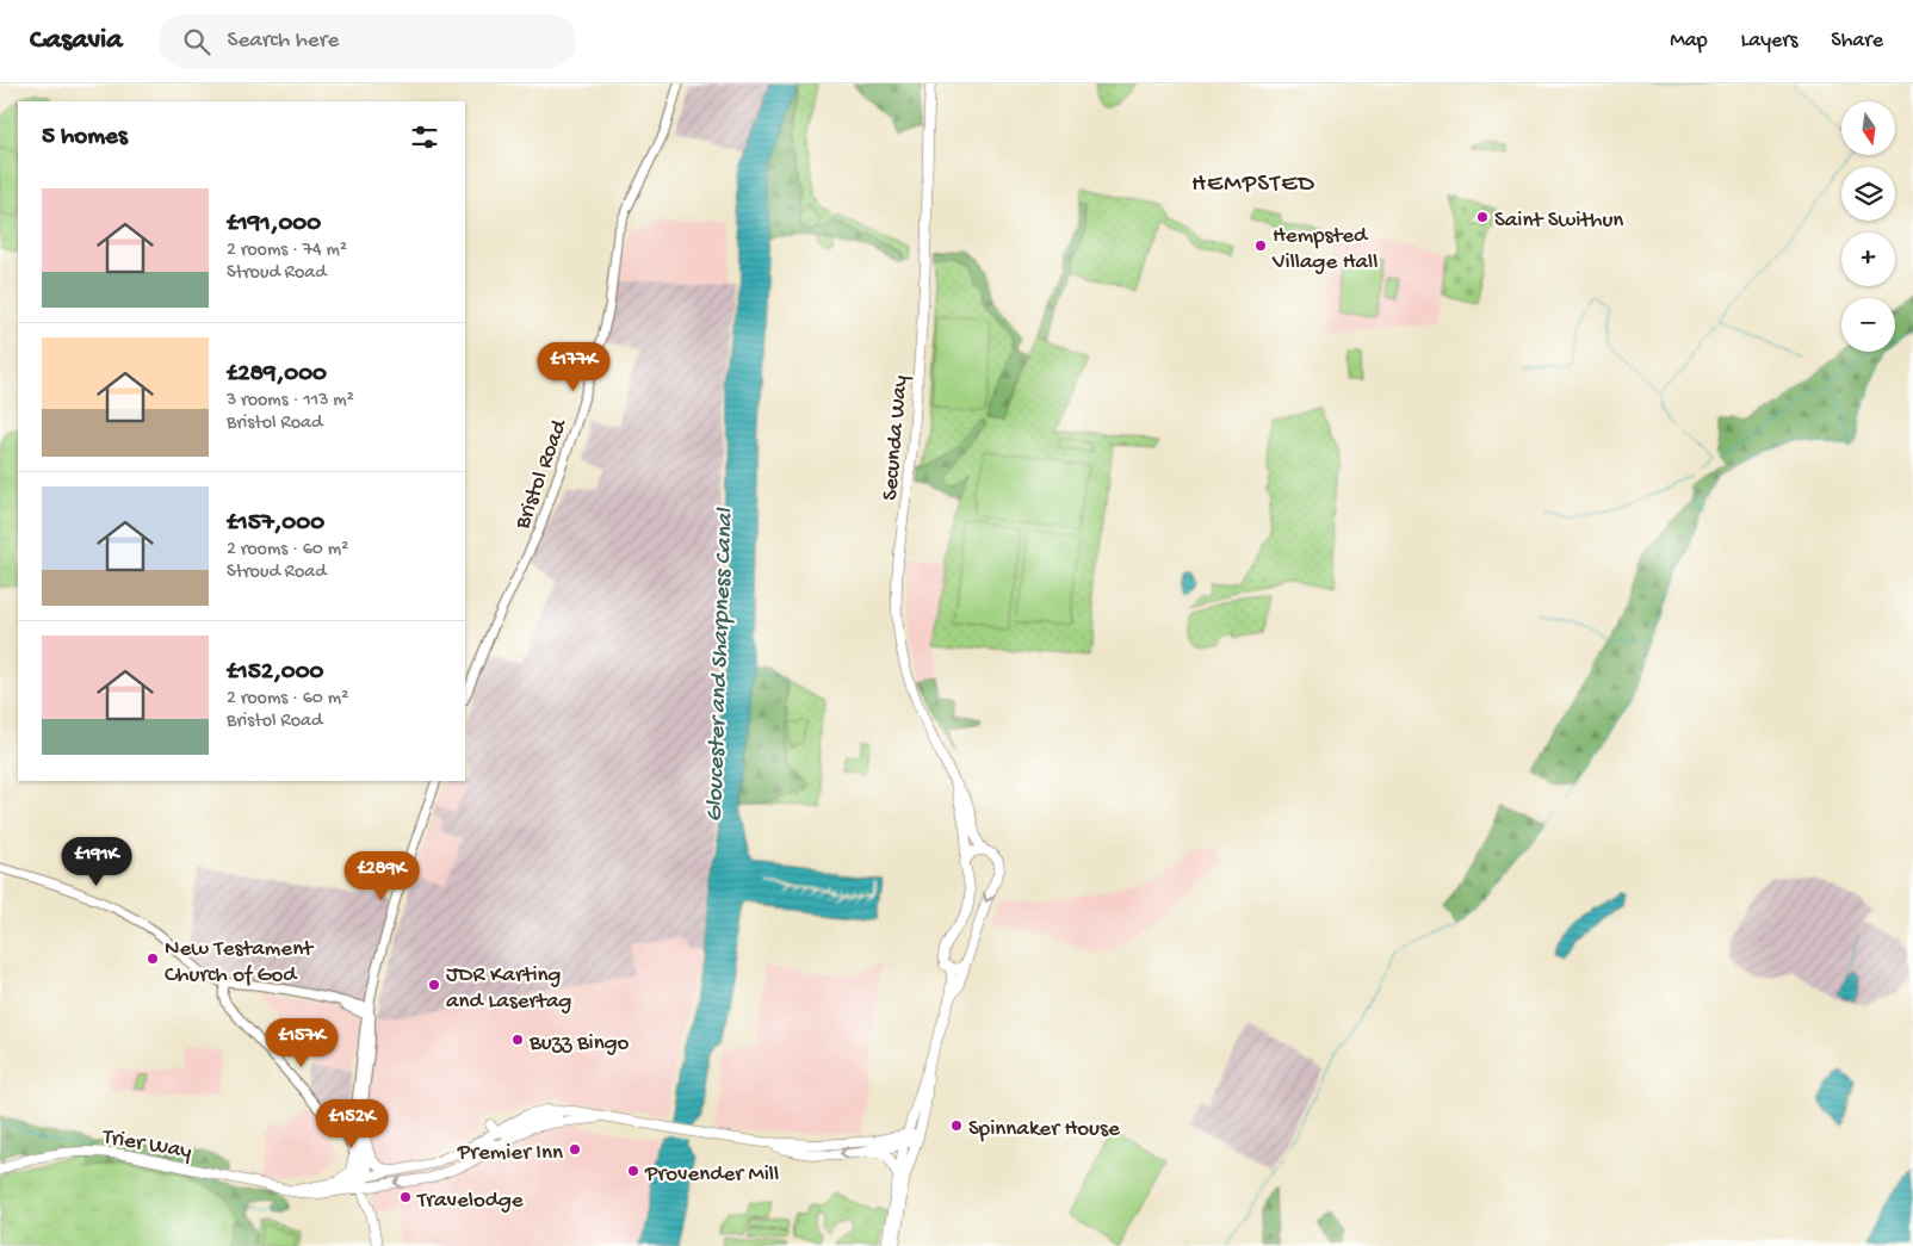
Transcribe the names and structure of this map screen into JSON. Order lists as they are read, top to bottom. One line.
{"streets":{"main road":["Secunda Way","Trier Way"],"street":["Bristol Road"]},"districts":["HEMPSTED"],"water":["Gloucester and Sharpness Canal"],"places":["Saint Swithun","Hempsted Village Hall","New Testament Church of God","JDR Karting and Lasertag","Buzz Bingo","Spinnaker House","Premier Inn","Provender Mill","Travelodge"],"north":"bottom","page":{"header":"Casavia","search":"Search here","nav":["Map","Layers","Share"],"map_buttons":["+","−"],"heading":"5 homes","list":[{"name":"£191,000","note":"2 rooms · 74 m² · Stroud Road"},{"name":"£289,000","note":"3 rooms · 113 m² · Bristol Road"},{"name":"£157,000","note":"2 rooms · 60 m² · Stroud Road"},{"name":"£152,000","note":"2 rooms · 60 m² · Bristol Road"}],"price":["£177K","£191K","£289K","£157K","£152K"]}}
